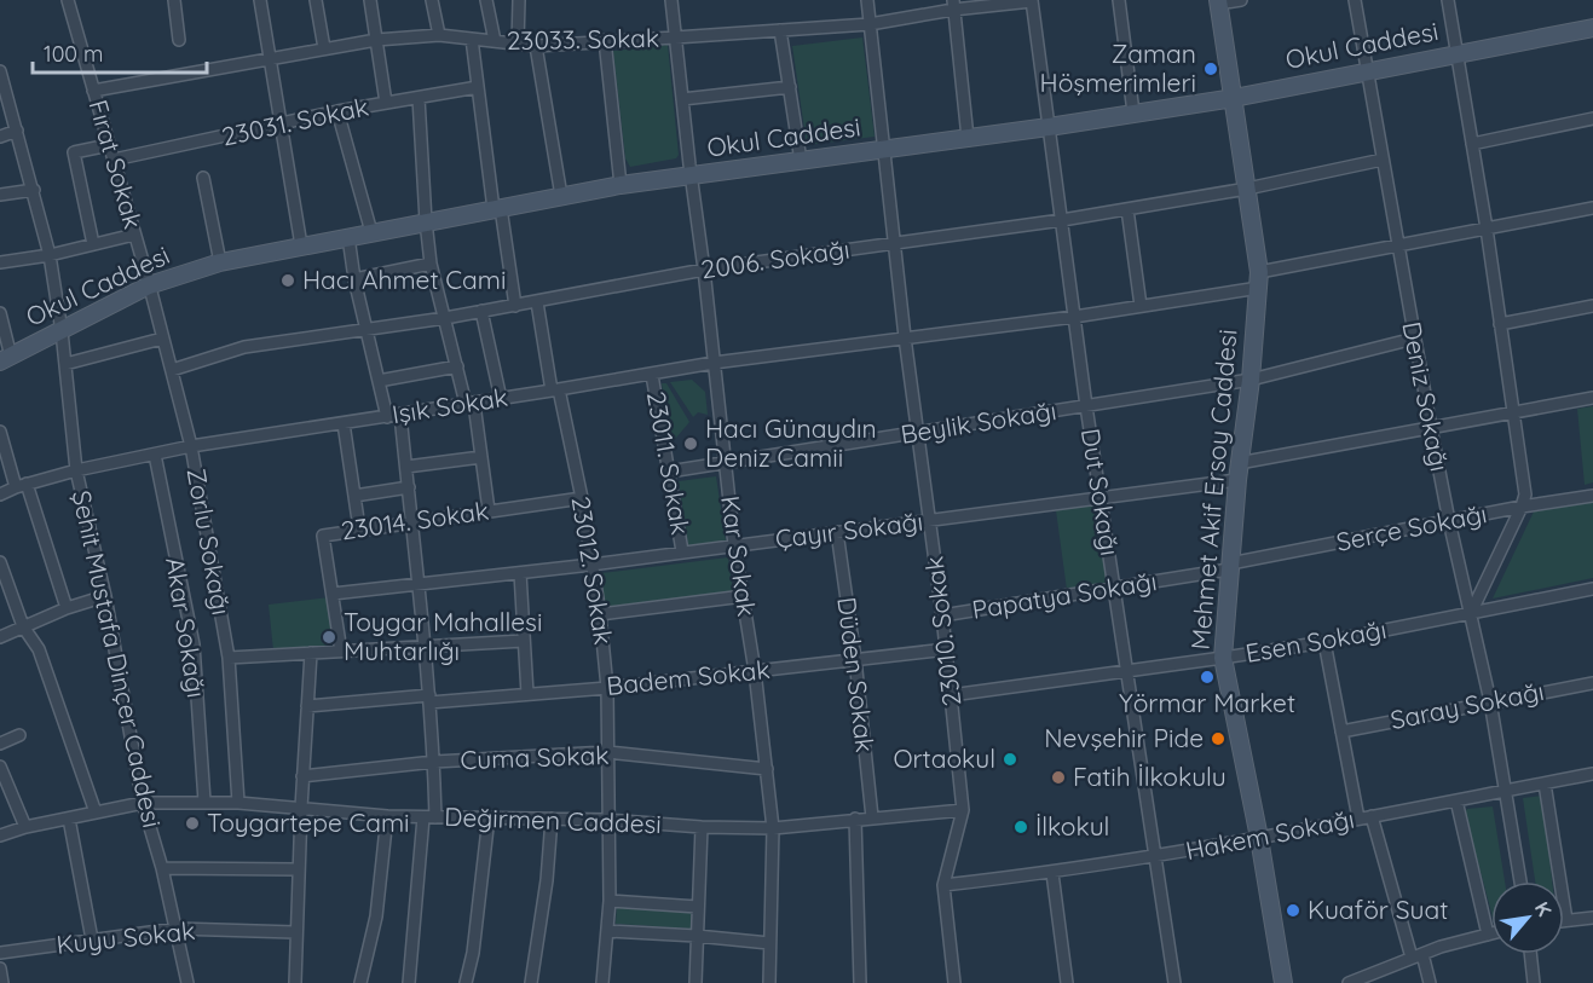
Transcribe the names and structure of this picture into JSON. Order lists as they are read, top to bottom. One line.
{"streets":{"main road":["Okul Caddesi","Mehmet Akif Ersoy Caddesi"],"street":["23033. Sokak","23031. Sokak","Fırat Sokak","2006. Sokağı","Deniz Sokağı","Işık Sokak","Beylik Sokağı","23011. Sokak","Dut Sokağı","23014. Sokak","Serçe Sokağı","Çayır Sokağı","Zorlu Sokağı","Kar Sokak","23012. Sokak","Papatya Sokağı","Akar Sokağı","23010. Sokak","Esen Sokağı","Şehit Mustafa Dinçer Caddesi","Düden Sokak","Badem Sokak","Saray Sokağı","Cuma Sokak","Değirmen Caddesi","Hakem Sokağı","Kuyu Sokak"]},"crossings":[["23033. Sokak","Fırat Sokak"],["23033. Sokak","Dut Sokağı"],["23033. Sokak","Kar Sokak"],["23033. Sokak","23010. Sokak"],["Okul Caddesi","Fırat Sokak"],["Okul Caddesi","Deniz Sokağı"],["Okul Caddesi","Mehmet Akif Ersoy Caddesi"],["Okul Caddesi","Dut Sokağı"],["Okul Caddesi","Zorlu Sokağı"],["Okul Caddesi","Kar Sokak"],["Okul Caddesi","23010. Sokak"],["Okul Caddesi","Şehit Mustafa Dinçer Caddesi"],["23031. Sokak","Fırat Sokak"],["Fırat Sokak","Zorlu Sokağı"],["2006. Sokağı","Deniz Sokağı"],["2006. Sokağı","Mehmet Akif Ersoy Caddesi"],["2006. Sokağı","Dut Sokağı"],["2006. Sokağı","Zorlu Sokağı"],["2006. Sokağı","Kar Sokak"],["2006. Sokağı","23012. Sokak"],["2006. Sokağı","23010. Sokak"],["Deniz Sokağı","Işık Sokak"],["Deniz Sokağı","Beylik Sokağı"],["Deniz Sokağı","Serçe Sokağı"],["Deniz Sokağı","Çayır Sokağı"],["Deniz Sokağı","Esen Sokağı"],["Deniz Sokağı","Saray Sokağı"],["Deniz Sokağı","Hakem Sokağı"],["Işık Sokak","23011. Sokak"],["Işık Sokak","Mehmet Akif Ersoy Caddesi"],["Işık Sokak","Dut Sokağı"],["Işık Sokak","Zorlu Sokağı"],["Işık Sokak","Kar Sokak"],["Işık Sokak","23012. Sokak"],["Işık Sokak","Akar Sokağı"],["Işık Sokak","23010. Sokak"],["Işık Sokak","Şehit Mustafa Dinçer Caddesi"],["Beylik Sokağı","23011. Sokak"],["Beylik Sokağı","Mehmet Akif Ersoy Caddesi"],["Beylik Sokağı","Dut Sokağı"],["Beylik Sokağı","Kar Sokak"],["Beylik Sokağı","23010. Sokak"],["23011. Sokak","Çayır Sokağı"],["Mehmet Akif Ersoy Caddesi","Serçe Sokağı"],["Mehmet Akif Ersoy Caddesi","Çayır Sokağı"],["Mehmet Akif Ersoy Caddesi","Papatya Sokağı"],["Mehmet Akif Ersoy Caddesi","Esen Sokağı"],["Mehmet Akif Ersoy Caddesi","Hakem Sokağı"],["Dut Sokağı","Çayır Sokağı"],["Dut Sokağı","Papatya Sokağı"],["Dut Sokağı","Esen Sokağı"],["Dut Sokağı","Hakem Sokağı"],["23014. Sokak","Çayır Sokağı"],["23014. Sokak","23012. Sokak"],["Serçe Sokağı","Papatya Sokağı"],["Çayır Sokağı","Kar Sokak"],["Çayır Sokağı","23012. Sokak"],["Çayır Sokağı","23010. Sokak"],["Çayır Sokağı","Düden Sokak"],["Zorlu Sokağı","Değirmen Caddesi"],["Kar Sokak","Badem Sokak"],["Kar Sokak","Cuma Sokak"],["Kar Sokak","Değirmen Caddesi"],["23012. Sokak","Badem Sokak"],["23012. Sokak","Cuma Sokak"],["23012. Sokak","Değirmen Caddesi"],["Papatya Sokağı","23010. Sokak"],["Akar Sokağı","Değirmen Caddesi"],["23010. Sokak","Esen Sokağı"],["23010. Sokak","Badem Sokak"],["23010. Sokak","Değirmen Caddesi"],["23010. Sokak","Hakem Sokağı"],["Şehit Mustafa Dinçer Caddesi","Değirmen Caddesi"],["Şehit Mustafa Dinçer Caddesi","Kuyu Sokak"],["Düden Sokak","Badem Sokak"],["Düden Sokak","Değirmen Caddesi"]],"places":["Zaman Höşmerimleri","Hacı Ahmet Cami","Hacı Günaydın Deniz Camii","Toygar Mahallesi Muhtarlığı","Yörmar Market","Nevşehir Pide","Ortaokul","Fatih İlkokulu","Toygartepe Cami","İlkokul","Kuaför Suat"],"scale_bar":"100 m","north":"top right"}
